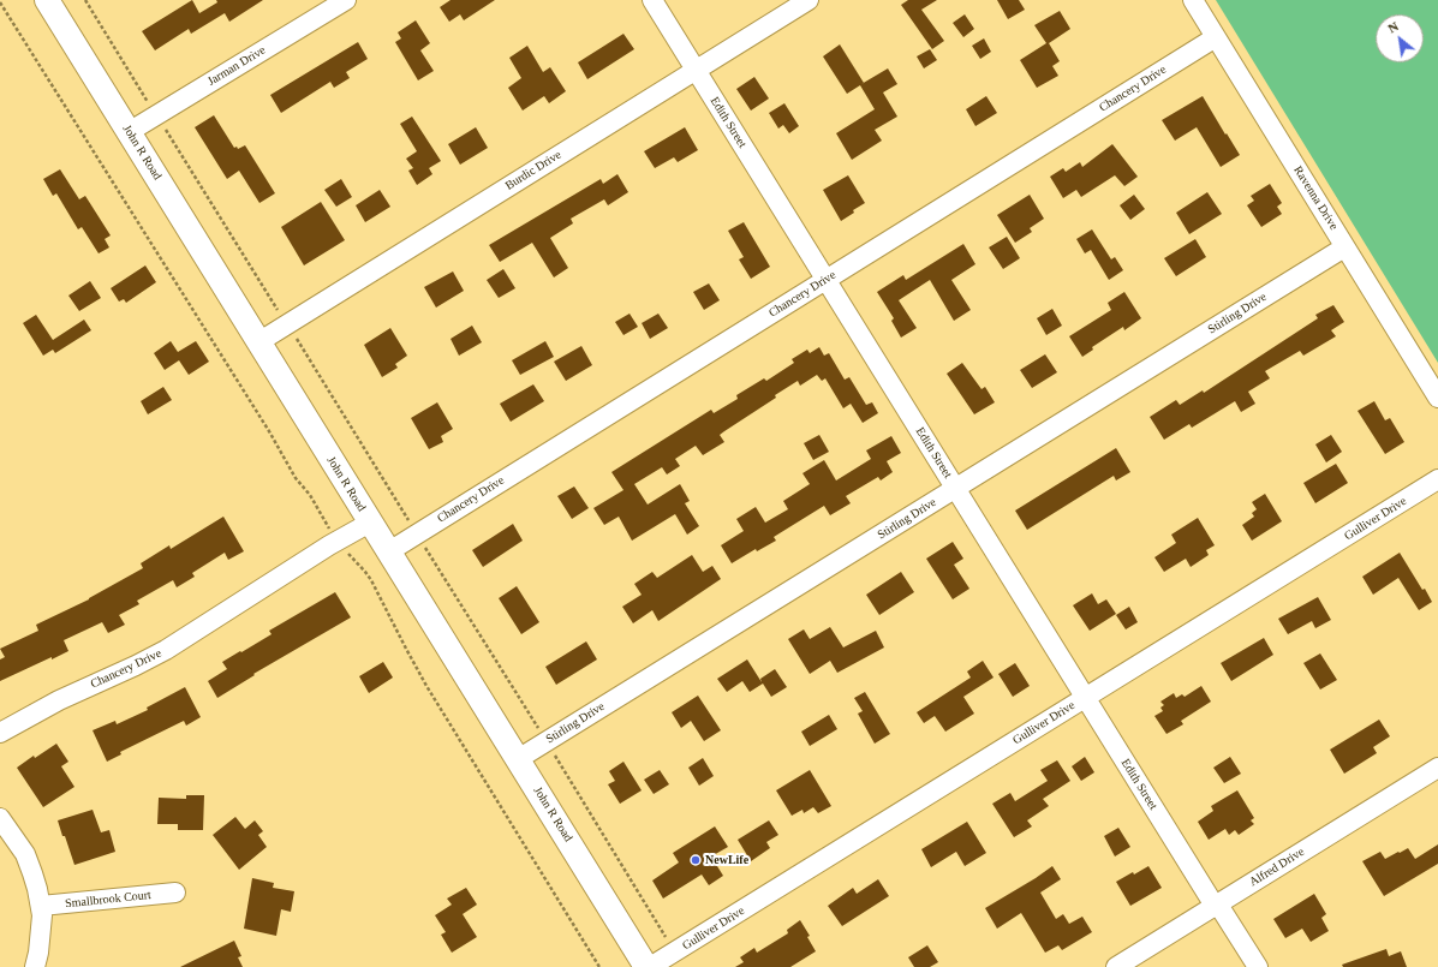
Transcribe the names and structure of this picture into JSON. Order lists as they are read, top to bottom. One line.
{"streets":{"main road":["John R Road"],"street":["Jarman Drive","Chancery Drive","Edith Street","Burdic Drive","Ravenna Drive","Stirling Drive","Gulliver Drive","Alfred Drive","Smallbrook Court"]},"crossings":[["Jarman Drive","John R Road"],["Chancery Drive","Edith Street"],["Chancery Drive","John R Road"],["Chancery Drive","Ravenna Drive"],["Edith Street","Burdic Drive"],["Edith Street","Stirling Drive"],["Edith Street","Gulliver Drive"],["Edith Street","Alfred Drive"],["John R Road","Burdic Drive"],["John R Road","Stirling Drive"],["John R Road","Gulliver Drive"],["Ravenna Drive","Stirling Drive"]],"places":["NewLife"],"north":"top left"}
